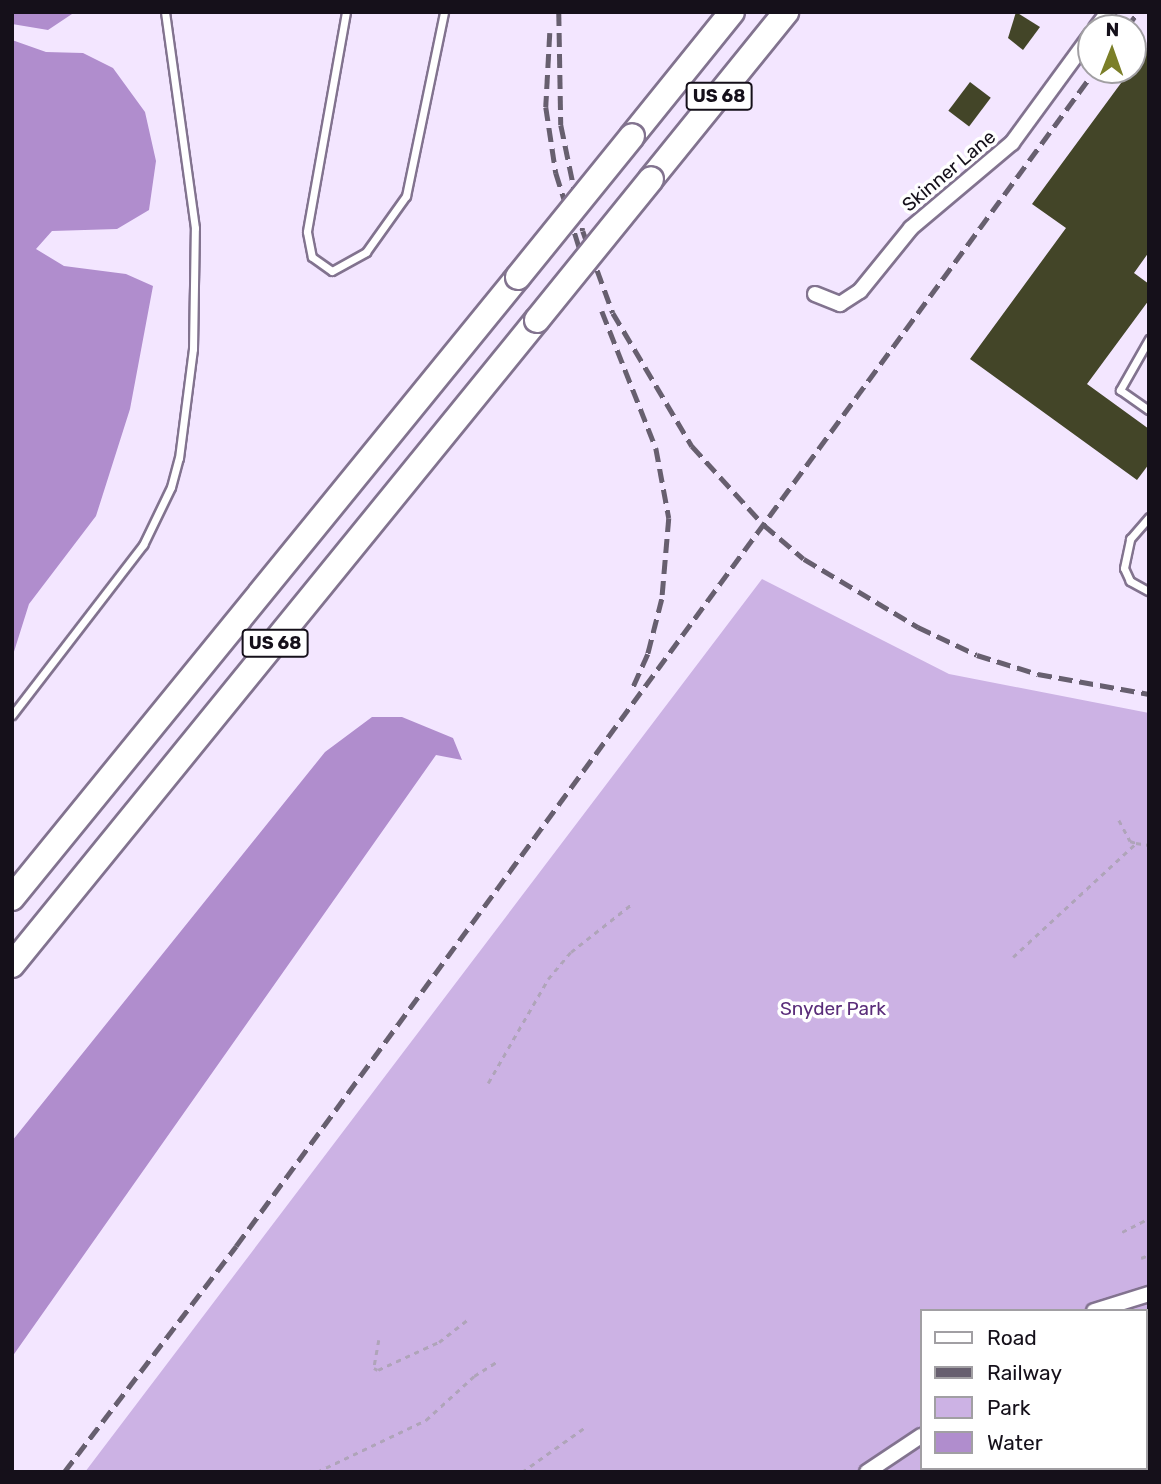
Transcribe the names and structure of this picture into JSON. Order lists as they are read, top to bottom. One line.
{"streets":{"highway":["US 68"],"street":["Skinner Lane"]},"parks":["Snyder Park"],"legend":["Road","Railway","Park","Water"],"north":"top"}
